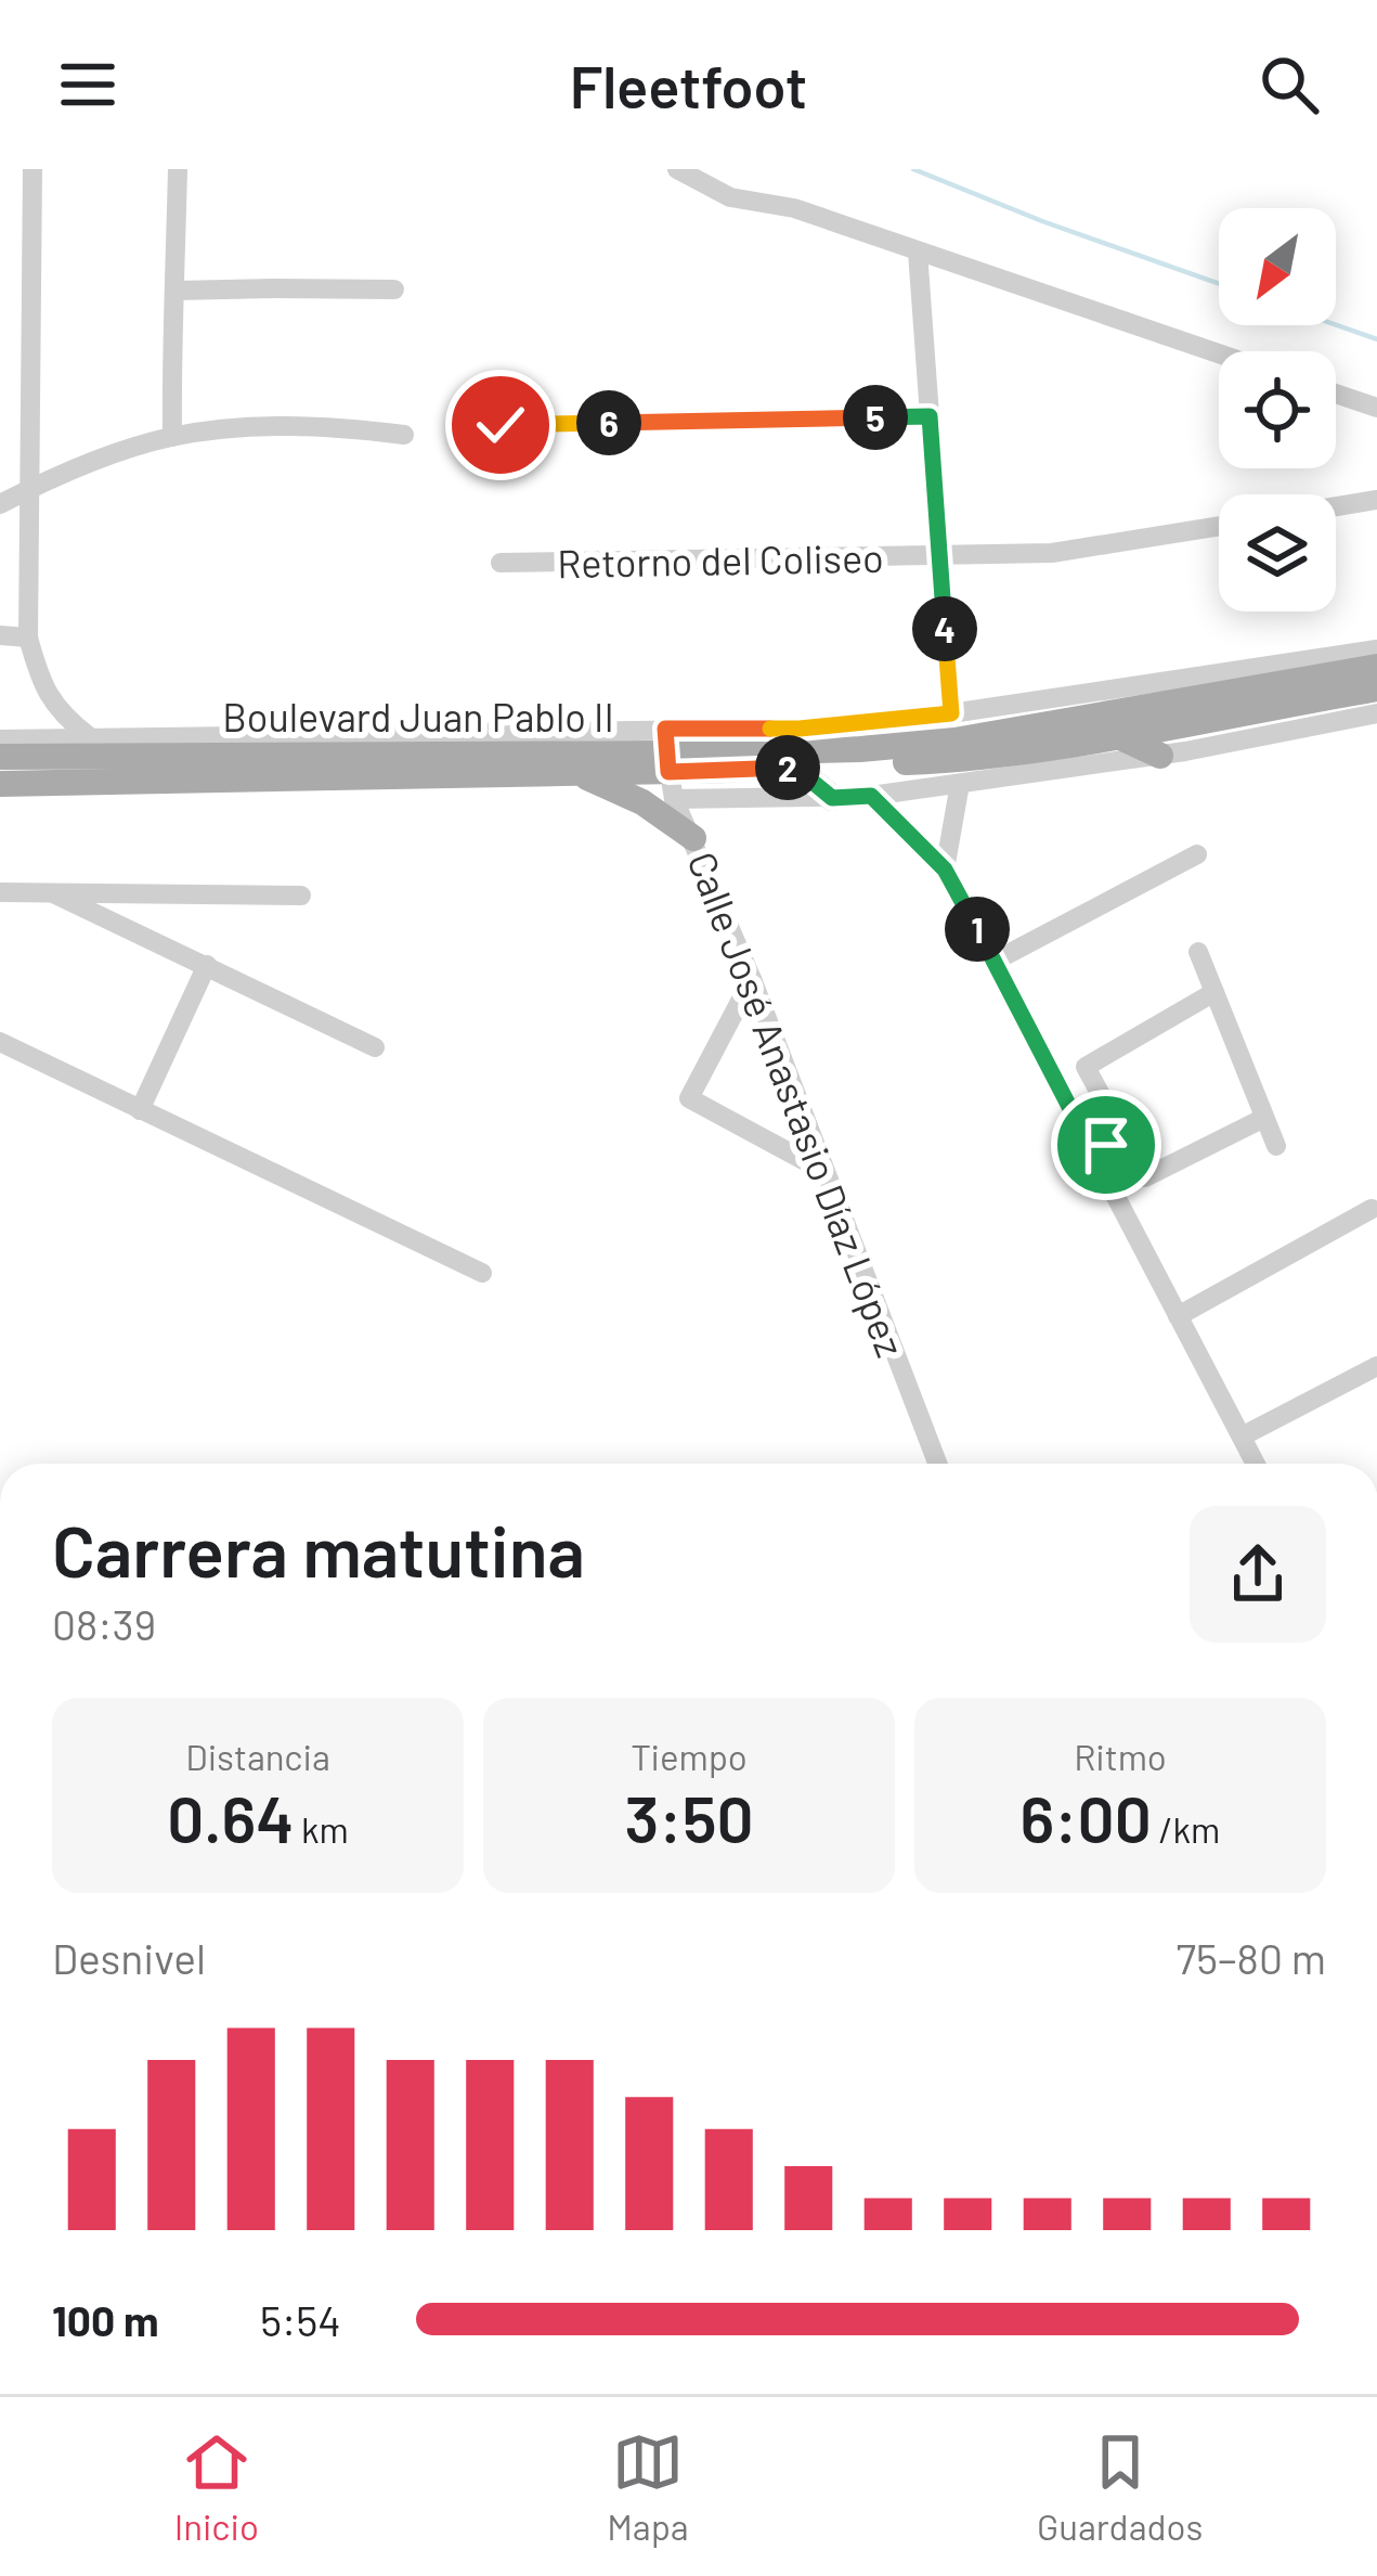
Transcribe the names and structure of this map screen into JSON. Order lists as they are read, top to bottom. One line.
{"streets":{"main road":["Boulevard Juan Pablo II"],"street":["Retorno del Coliseo","Calle José Anastasio Díaz López"]},"crossings":[["Boulevard Juan Pablo II","Calle José Anastasio Díaz López"]],"north":"bottom left","page":{"header":"Fleetfoot","pins":["5","6","4","2","1"],"heading":["Carrera matutina","08:39"],"stats":[["Distancia","0.64 km"],["Tiempo","3:50"],["Ritmo","6:00 /km"]],"chart":["Desnivel","75–80 m"],"list":[{"name":"100 m","note":"5:54"}],"tabs":["Inicio","Mapa","Guardados"]}}
